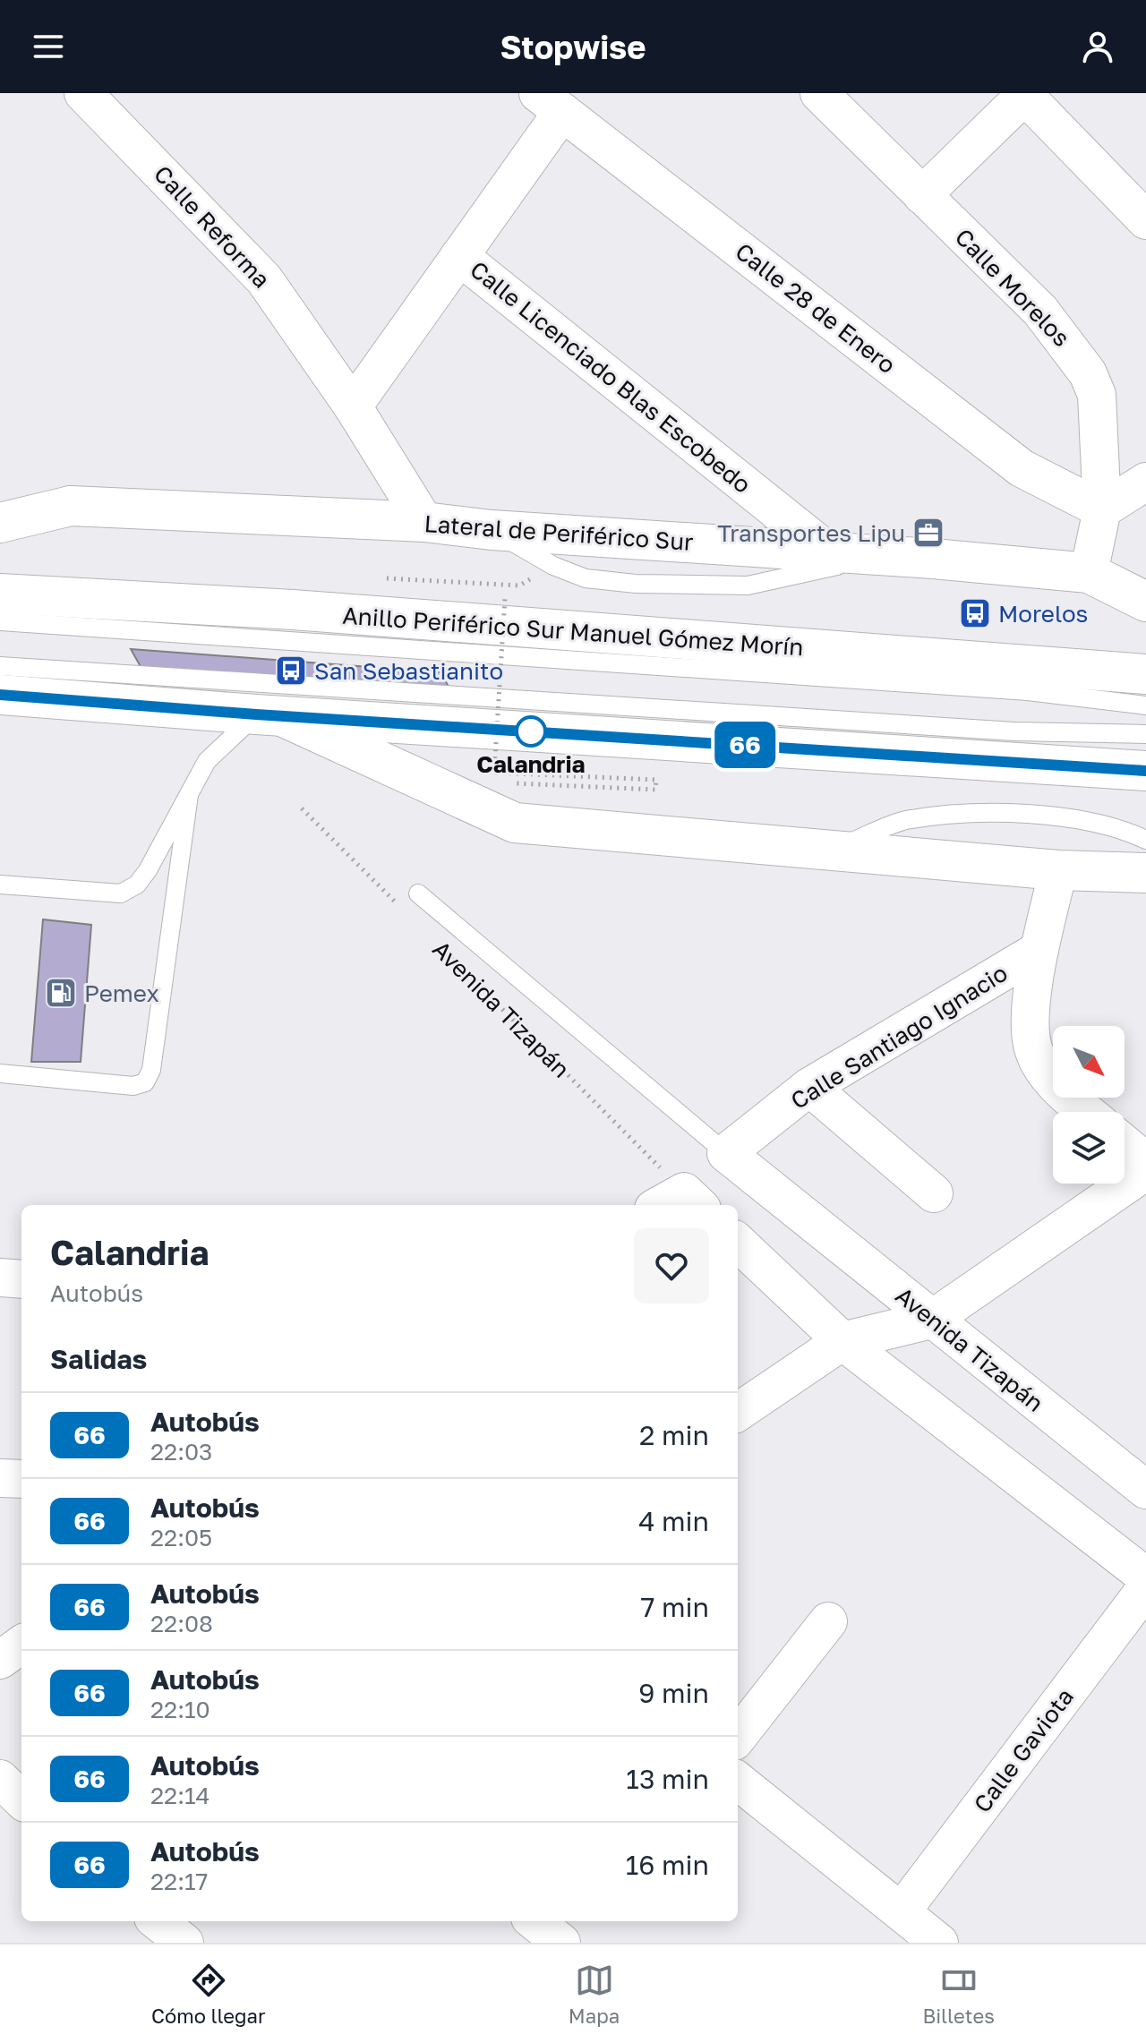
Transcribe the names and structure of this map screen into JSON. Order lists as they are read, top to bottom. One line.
{"streets":{"main road":["Lateral de Periférico Sur","Anillo Periférico Sur Manuel Gómez Morín"],"street":["Calle Reforma","Calle Morelos","Calle 28 de Enero","Calle Licenciado Blas Escobedo","Avenida Tizapán","Calle Santiago Ignacio","Calle Gaviota"]},"crossings":[["Calle Reforma","Lateral de Periférico Sur"],["Calle Morelos","Calle 28 de Enero"],["Calle Morelos","Lateral de Periférico Sur"],["Calle Licenciado Blas Escobedo","Lateral de Periférico Sur"],["Avenida Tizapán","Calle Santiago Ignacio"]],"places":{"office":["Transportes Lipu"],"bus stop":["Morelos","San Sebastianito"],"other":["Calandria"],"fuel station":["Pemex"]},"lines":["bus line 66"],"north":"bottom right","page":{"header":"Stopwise","on_map":"66","heading":[["Calandria","Autobús"],"Salidas"],"list":[{"mark":"66","name":"Autobús","note":"22:03","value":"2 min"},{"mark":"66","name":"Autobús","note":"22:05","value":"4 min"},{"mark":"66","name":"Autobús","note":"22:08","value":"7 min"},{"mark":"66","name":"Autobús","note":"22:10","value":"9 min"},{"mark":"66","name":"Autobús","note":"22:14","value":"13 min"},{"mark":"66","name":"Autobús","note":"22:17","value":"16 min"}],"tabs":["Cómo llegar","Mapa","Billetes"]}}
